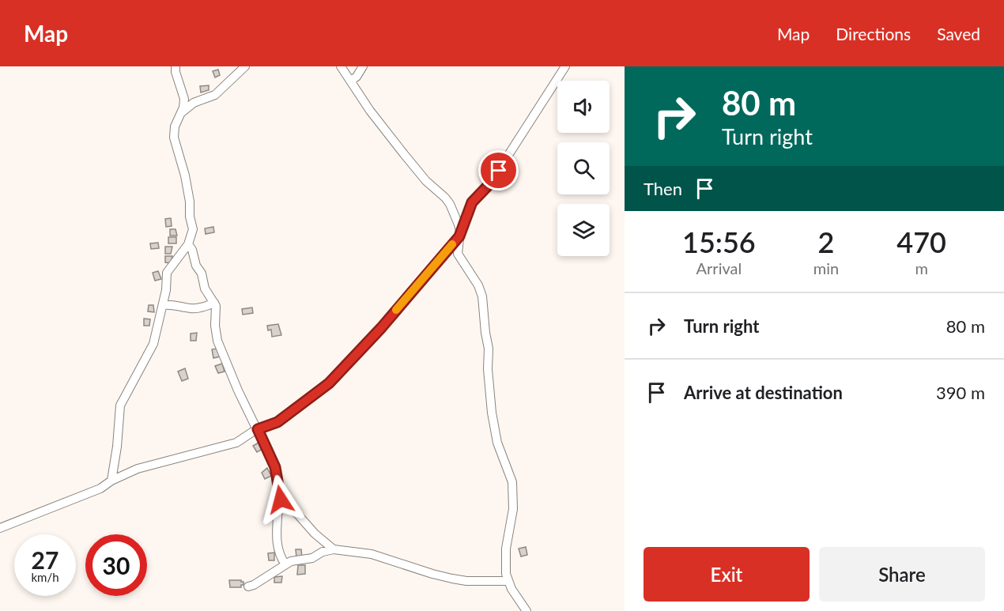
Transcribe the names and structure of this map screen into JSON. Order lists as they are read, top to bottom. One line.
{"page":{"header":"Map","nav":["Map","Directions","Saved"],"turn":["80 m","Turn right"],"then":"Then","eta":["15:56","Arrival","2","min","470","m"],"list":[{"name":"Turn right","value":"80 m"},{"name":"Arrive at destination","value":"390 m"}],"speed":"27 km/h","limit":"30","buttons":["Exit","Share"]}}
